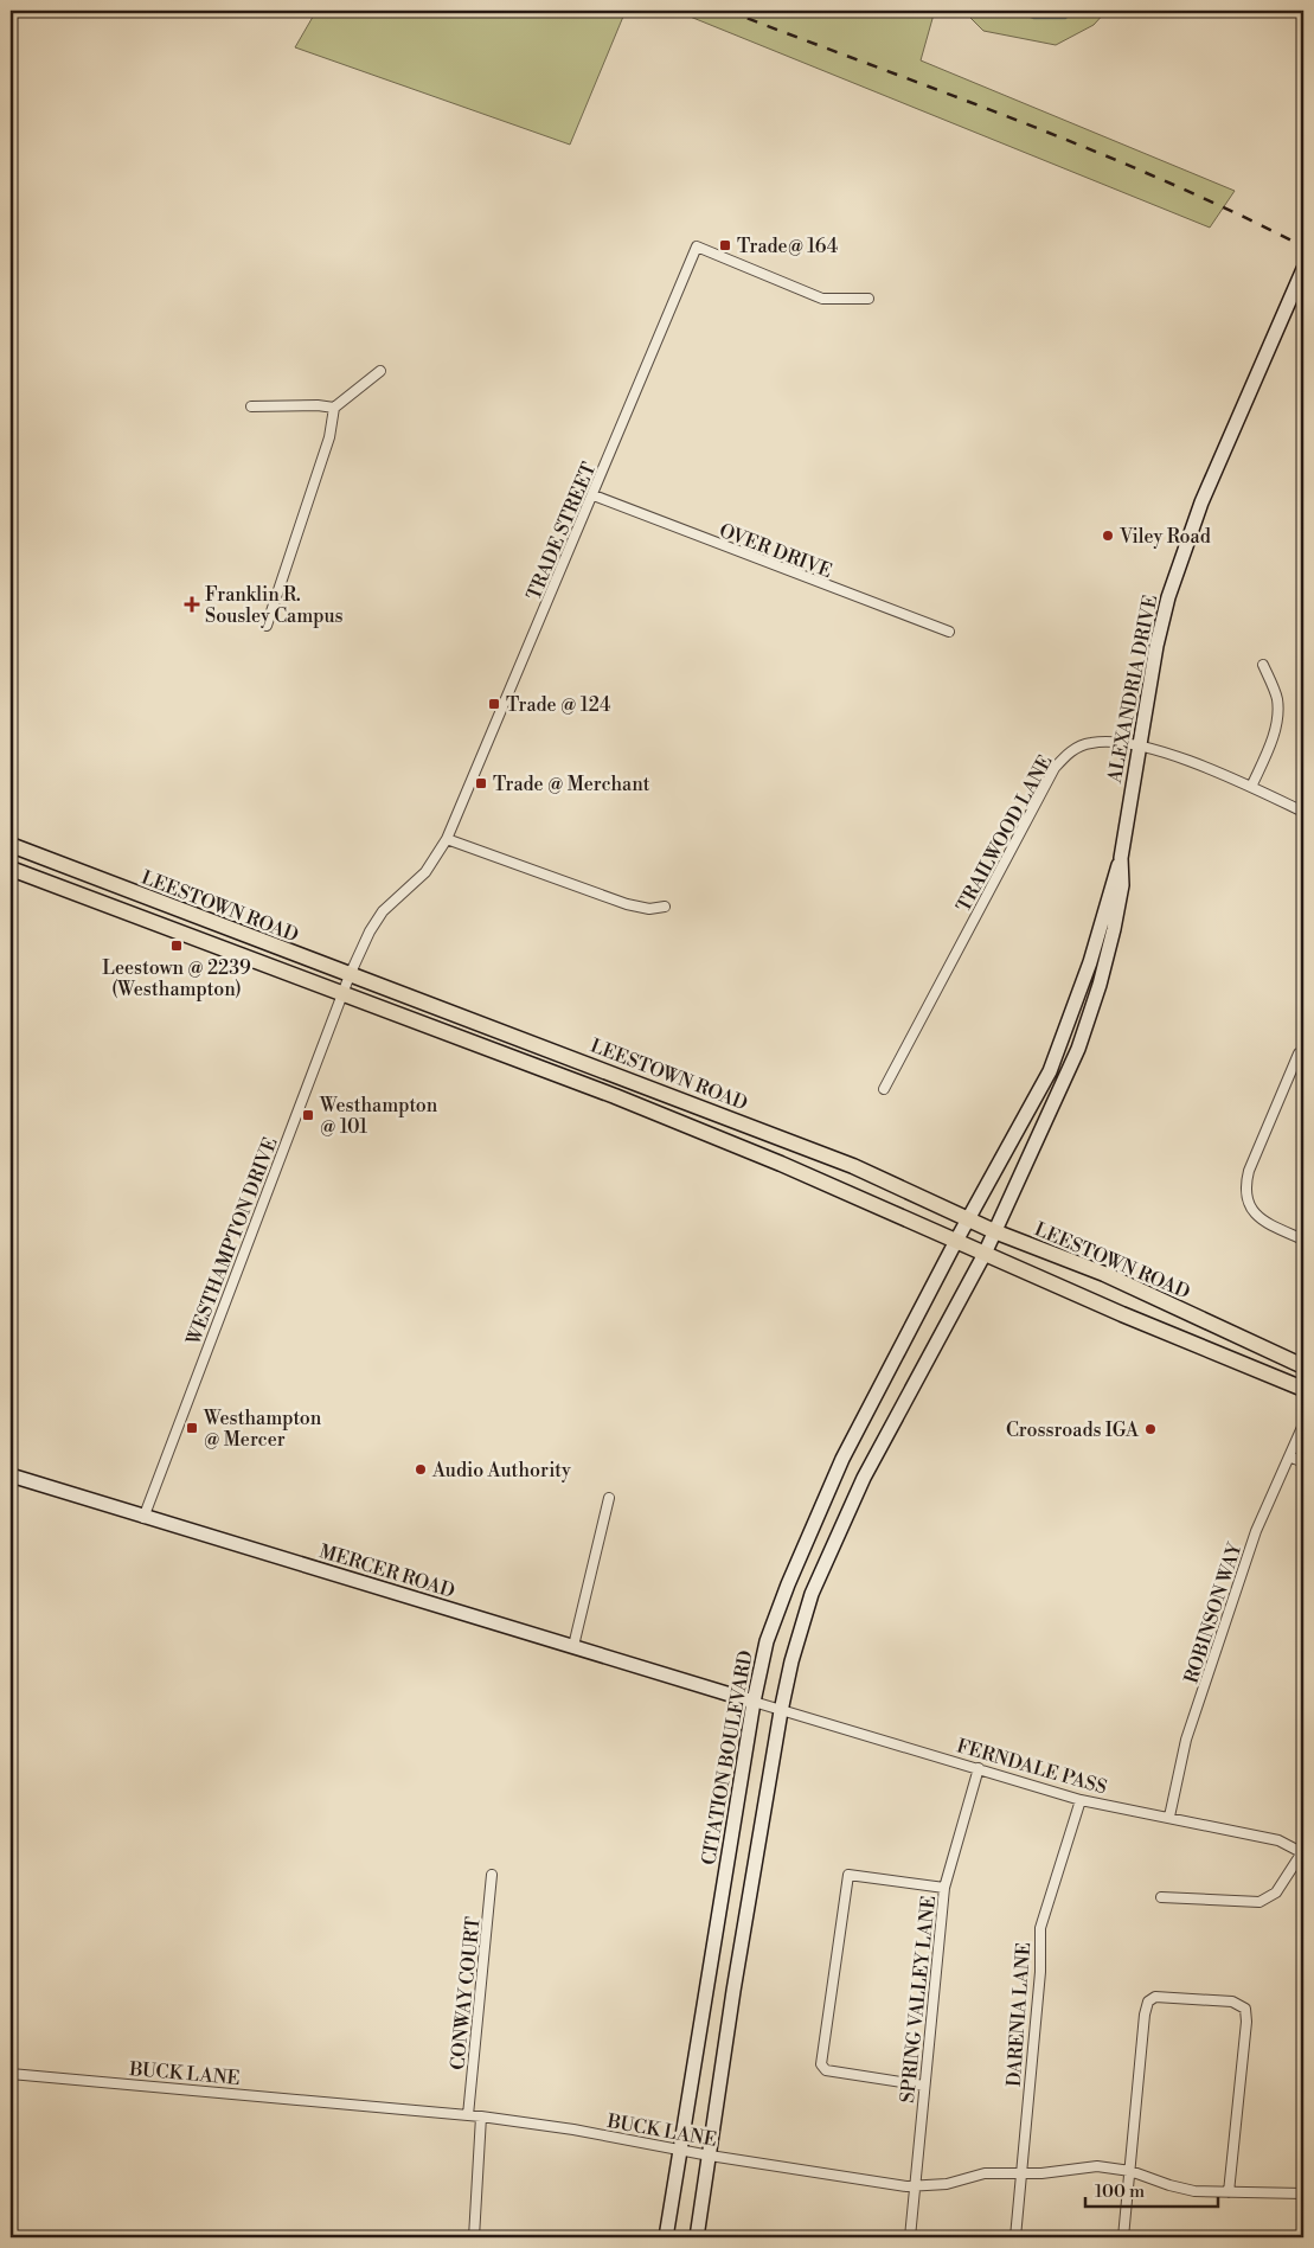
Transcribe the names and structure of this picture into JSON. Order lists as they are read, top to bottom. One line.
{"streets":{"main road":["LEESTOWN ROAD"],"street":["TRADE STREET","OVER DRIVE","ALEXANDRIA DRIVE","TRAILWOOD LANE","WESTHAMPTON DRIVE","MERCER ROAD","ROBINSON WAY","CITATION BOULEVARD","FERNDALE PASS","CONWAY COURT","SPRING VALLEY LANE","DARENIA LANE","BUCK LANE"]},"crossings":[["TRADE STREET","OVER DRIVE"],["TRADE STREET","LEESTOWN ROAD"],["TRADE STREET","WESTHAMPTON DRIVE"],["ALEXANDRIA DRIVE","TRAILWOOD LANE"],["ALEXANDRIA DRIVE","LEESTOWN ROAD"],["ALEXANDRIA DRIVE","CITATION BOULEVARD"],["LEESTOWN ROAD","WESTHAMPTON DRIVE"],["LEESTOWN ROAD","CITATION BOULEVARD"],["WESTHAMPTON DRIVE","MERCER ROAD"],["MERCER ROAD","CITATION BOULEVARD"],["MERCER ROAD","FERNDALE PASS"],["ROBINSON WAY","FERNDALE PASS"],["CITATION BOULEVARD","FERNDALE PASS"],["CITATION BOULEVARD","BUCK LANE"],["FERNDALE PASS","SPRING VALLEY LANE"],["FERNDALE PASS","DARENIA LANE"],["CONWAY COURT","BUCK LANE"],["SPRING VALLEY LANE","BUCK LANE"],["DARENIA LANE","BUCK LANE"]],"places":{"transit":["Trade@ 164","Trade @ 124","Trade @ Merchant","Leestown @ 2239 (Westhampton)","Westhampton @ 101","Westhampton @ Mercer"],"other":["Viley Road","Crossroads IGA","Audio Authority"],"health":["Franklin R. Sousley Campus"]},"scale_bar":"100 m"}
